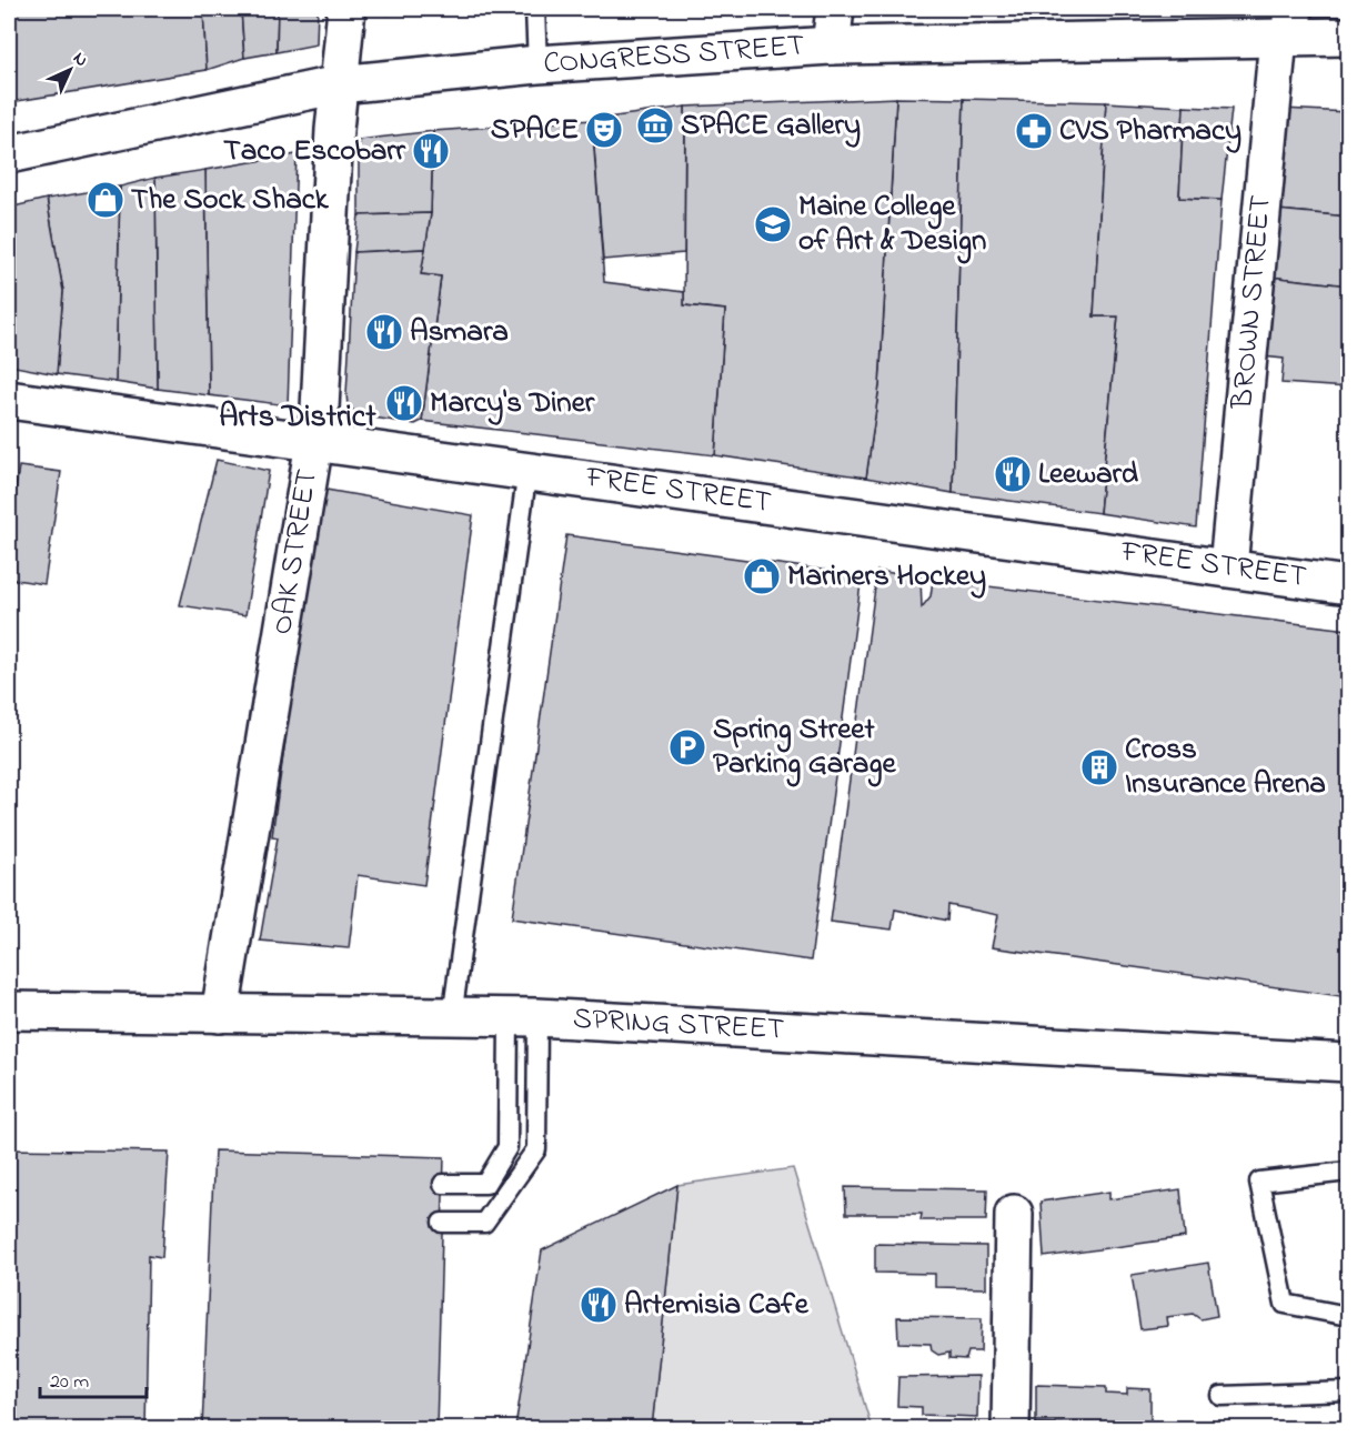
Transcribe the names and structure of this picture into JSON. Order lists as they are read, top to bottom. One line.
{"streets":{"street":["CONGRESS STREET","BROWN STREET","FREE STREET","OAK STREET","SPRING STREET"]},"crossings":[["CONGRESS STREET","BROWN STREET"],["CONGRESS STREET","OAK STREET"],["BROWN STREET","FREE STREET"],["FREE STREET","OAK STREET"],["OAK STREET","SPRING STREET"]],"districts":["Arts District"],"places":{"museum":["SPACE Gallery"],"theatre":["SPACE"],"pharmacy":["CVS Pharmacy"],"restaurant":["Taco Escobarr","Asmara","Marcy's Diner","Leeward","Artemisia Cafe"],"shop":["The Sock Shack","Mariners Hockey"],"school or university":["Maine College of Art & Design"],"parking":["Spring Street Parking Garage"],"building":["Cross Insurance Arena"]},"scale_bar":"20 m","north":"top right"}
